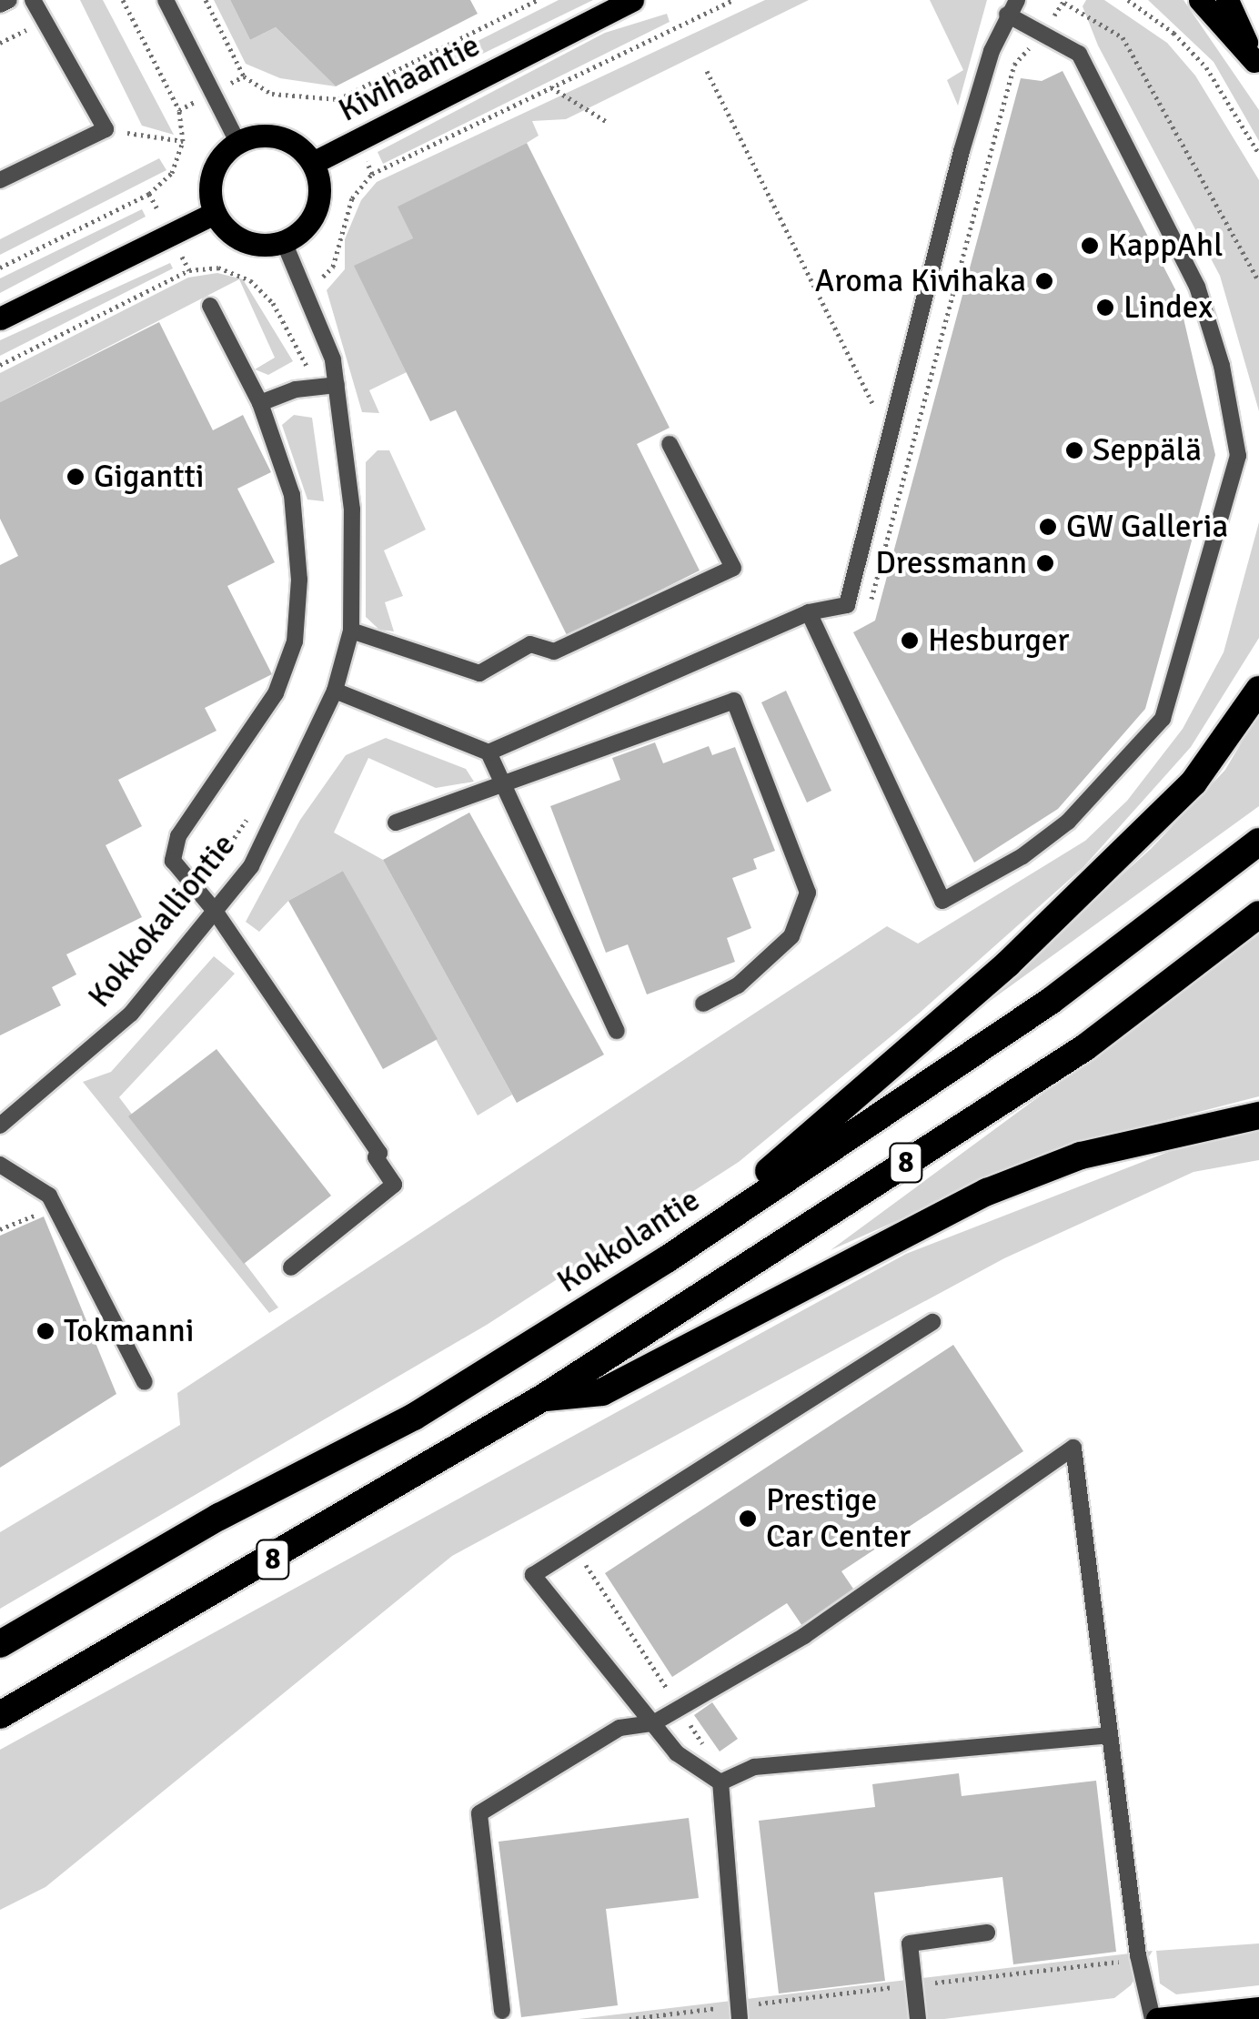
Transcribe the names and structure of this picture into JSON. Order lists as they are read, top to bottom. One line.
{"streets":{"highway":["8","Kokkolantie"],"main road":["Kivihaantie"],"street":["Kokkokalliontie"]},"crossings":[["Kivihaantie","Kokkokalliontie"]],"places":["KappAhl","Aroma Kivihaka","Lindex","Seppälä","Gigantti","GW Galleria","Dressmann","Hesburger","Tokmanni","Prestige Car Center"]}
